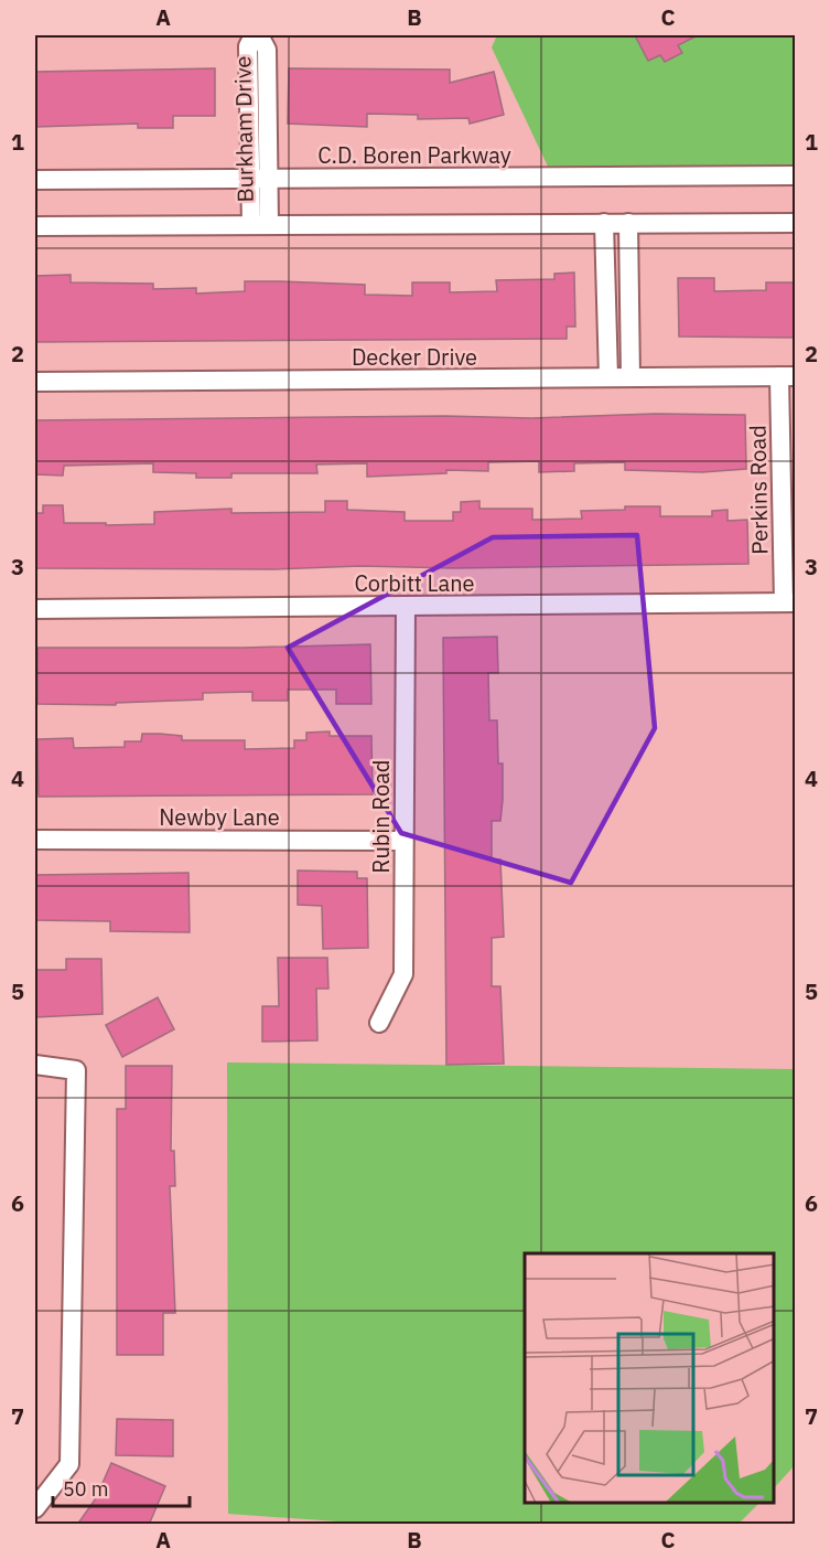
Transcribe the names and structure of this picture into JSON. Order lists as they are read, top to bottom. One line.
{"streets":{"street":["Burkham Drive","C.D. Boren Parkway","Decker Drive","Perkins Road","Corbitt Lane","Newby Lane","Rubin Road"]},"crossings":[["Burkham Drive","C.D. Boren Parkway"],["Decker Drive","Perkins Road"],["Perkins Road","Corbitt Lane"],["Corbitt Lane","Rubin Road"],["Newby Lane","Rubin Road"]],"scale_bar":"50 m","grid":{"columns":["A","B","C"],"rows":["1","2","3","4","5","6","7"]}}
